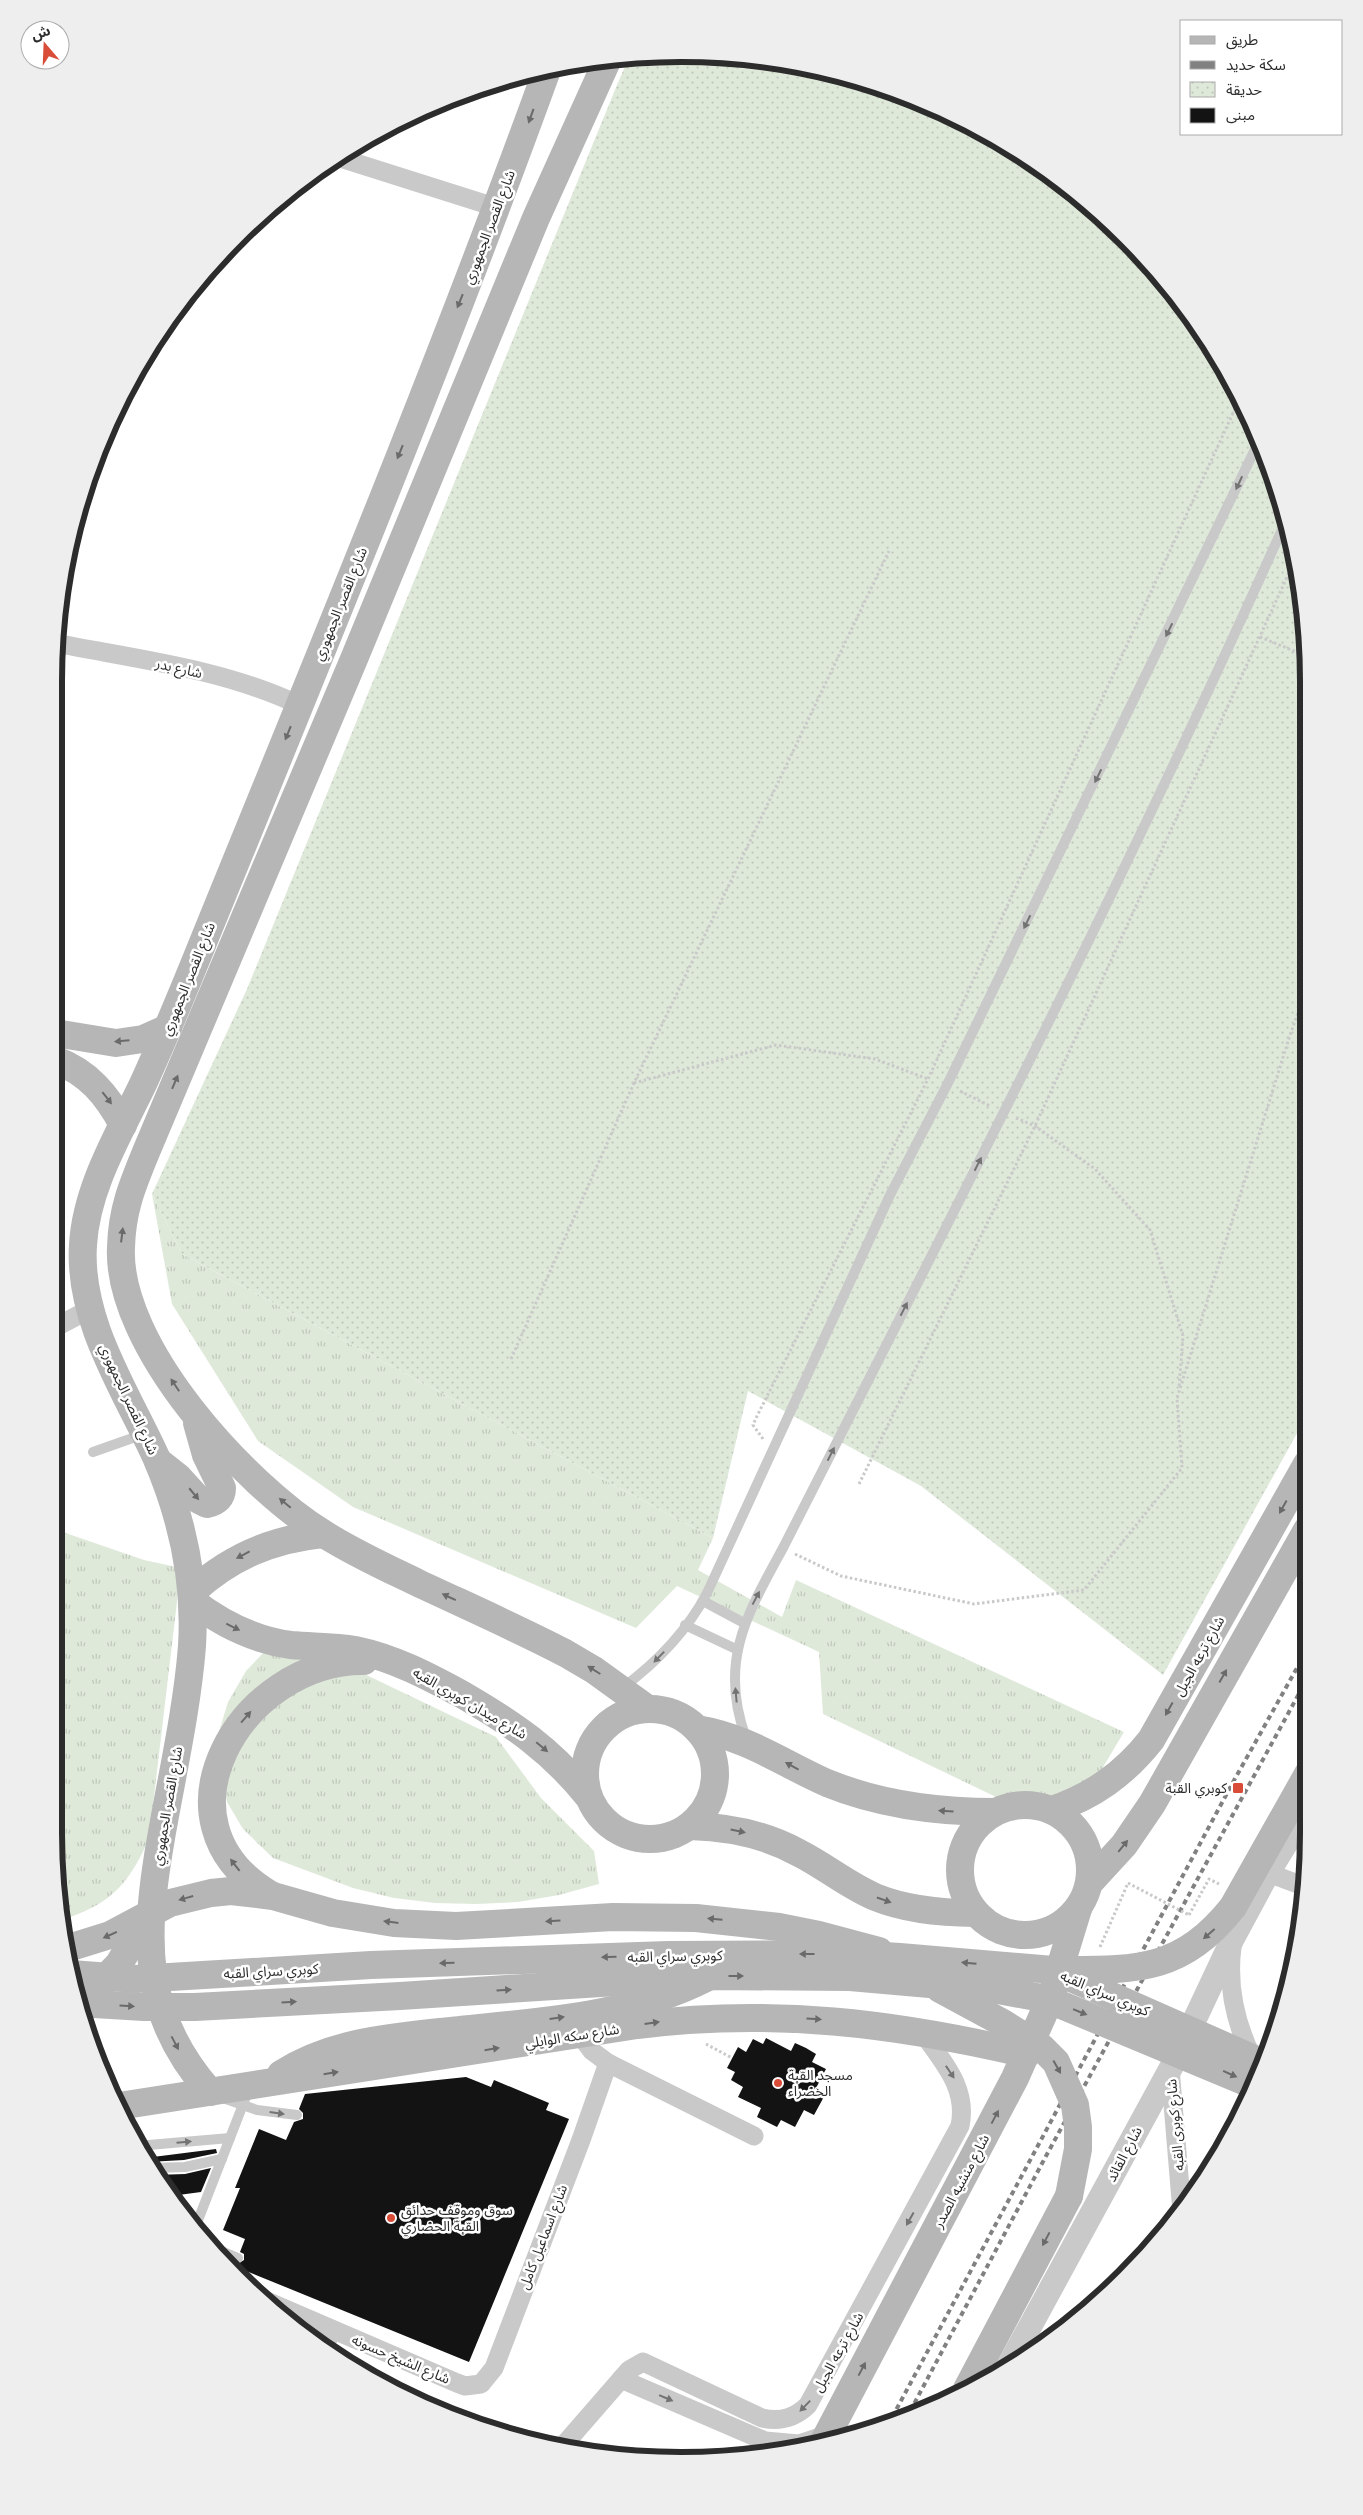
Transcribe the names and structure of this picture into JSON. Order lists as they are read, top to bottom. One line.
{"streets":{"main road":["شارع القصر الجمهوري","شارع ترعه الجبل","شارع ميدان كوبري القبه","كوبري سراي القبه","شارع سكه الوايلي","شارع منشيه الصدر"],"street":["شارع بدر","شارع كوبرى القبه","شارع القائد","شارع اسماعيل كامل","شارع الشيخ حسونه"]},"crossings":[["شارع القصر الجمهوري","شارع بدر"],["شارع القصر الجمهوري","شارع ميدان كوبري القبه"],["شارع القصر الجمهوري","شارع سكه الوايلي"],["شارع ترعه الجبل","شارع سكه الوايلي"],["شارع ترعه الجبل","شارع منشيه الصدر"],["شارع سكه الوايلي","شارع منشيه الصدر"],["شارع كوبرى القبه","شارع القائد"],["شارع اسماعيل كامل","شارع الشيخ حسونه"]],"one_way":["شارع منشيه الصدر"],"places":{"transit":["كوبري القبة"],"other":["مسجد القبة الخضراء","سوق وموقف حدائق القبة الحضاري"]},"legend":["طريق","سكة حديد","حديقة","مبنى"],"north":"top"}
